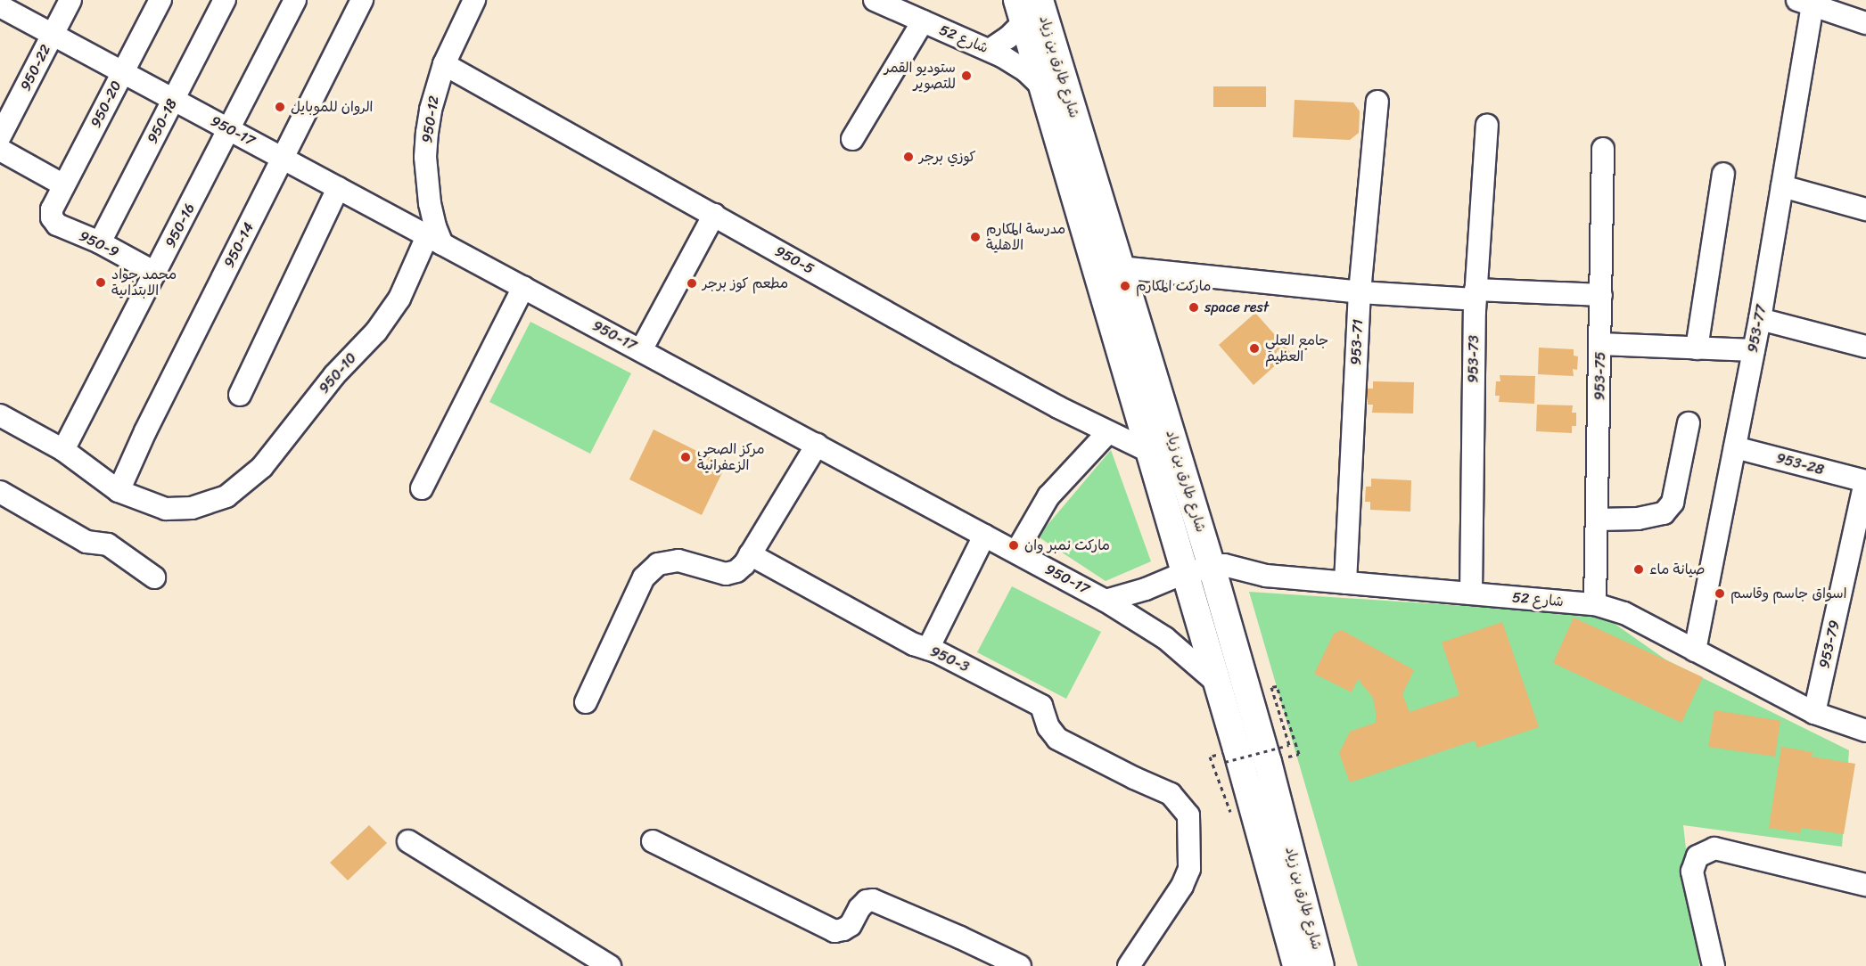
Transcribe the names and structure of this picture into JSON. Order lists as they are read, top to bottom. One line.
{"streets":{"main road":["شارع طارق بن زياد"],"street":["شارع 52","950-22","950-20","950-12","950-18","950-17","950-16","950-9","950-14","950-5","953-77","953-71","953-73","950-10","953-75","953-28","953-79","950-3"]},"crossings":[["شارع 52","شارع طارق بن زياد"],["شارع 52","950-17"],["شارع 52","953-77"],["شارع 52","953-71"],["شارع 52","953-73"],["شارع 52","953-75"],["شارع 52","953-79"],["شارع طارق بن زياد","950-17"],["شارع طارق بن زياد","950-5"],["950-22","950-17"],["950-20","950-17"],["950-20","950-9"],["950-12","950-17"],["950-12","950-5"],["950-12","950-10"],["950-18","950-17"],["950-18","950-9"],["950-17","950-16"],["950-17","950-14"],["950-17","950-10"],["950-16","950-9"],["950-14","950-10"],["953-77","953-28"],["953-28","953-79"]],"places":["ستوديو القمر للتصوير","الروان للموبايل","كوزي برجر","مدرسة المكارم الاهلية","محمد جواد الابتداىية","مطعم كوز برجر","ماركت المكارم","space rest","جامع العلي العظيم","مركز الصحي الزعفرانية","ماركت نمبر وان","صيانة ماء","اسواق جاسم وقاسم"]}
